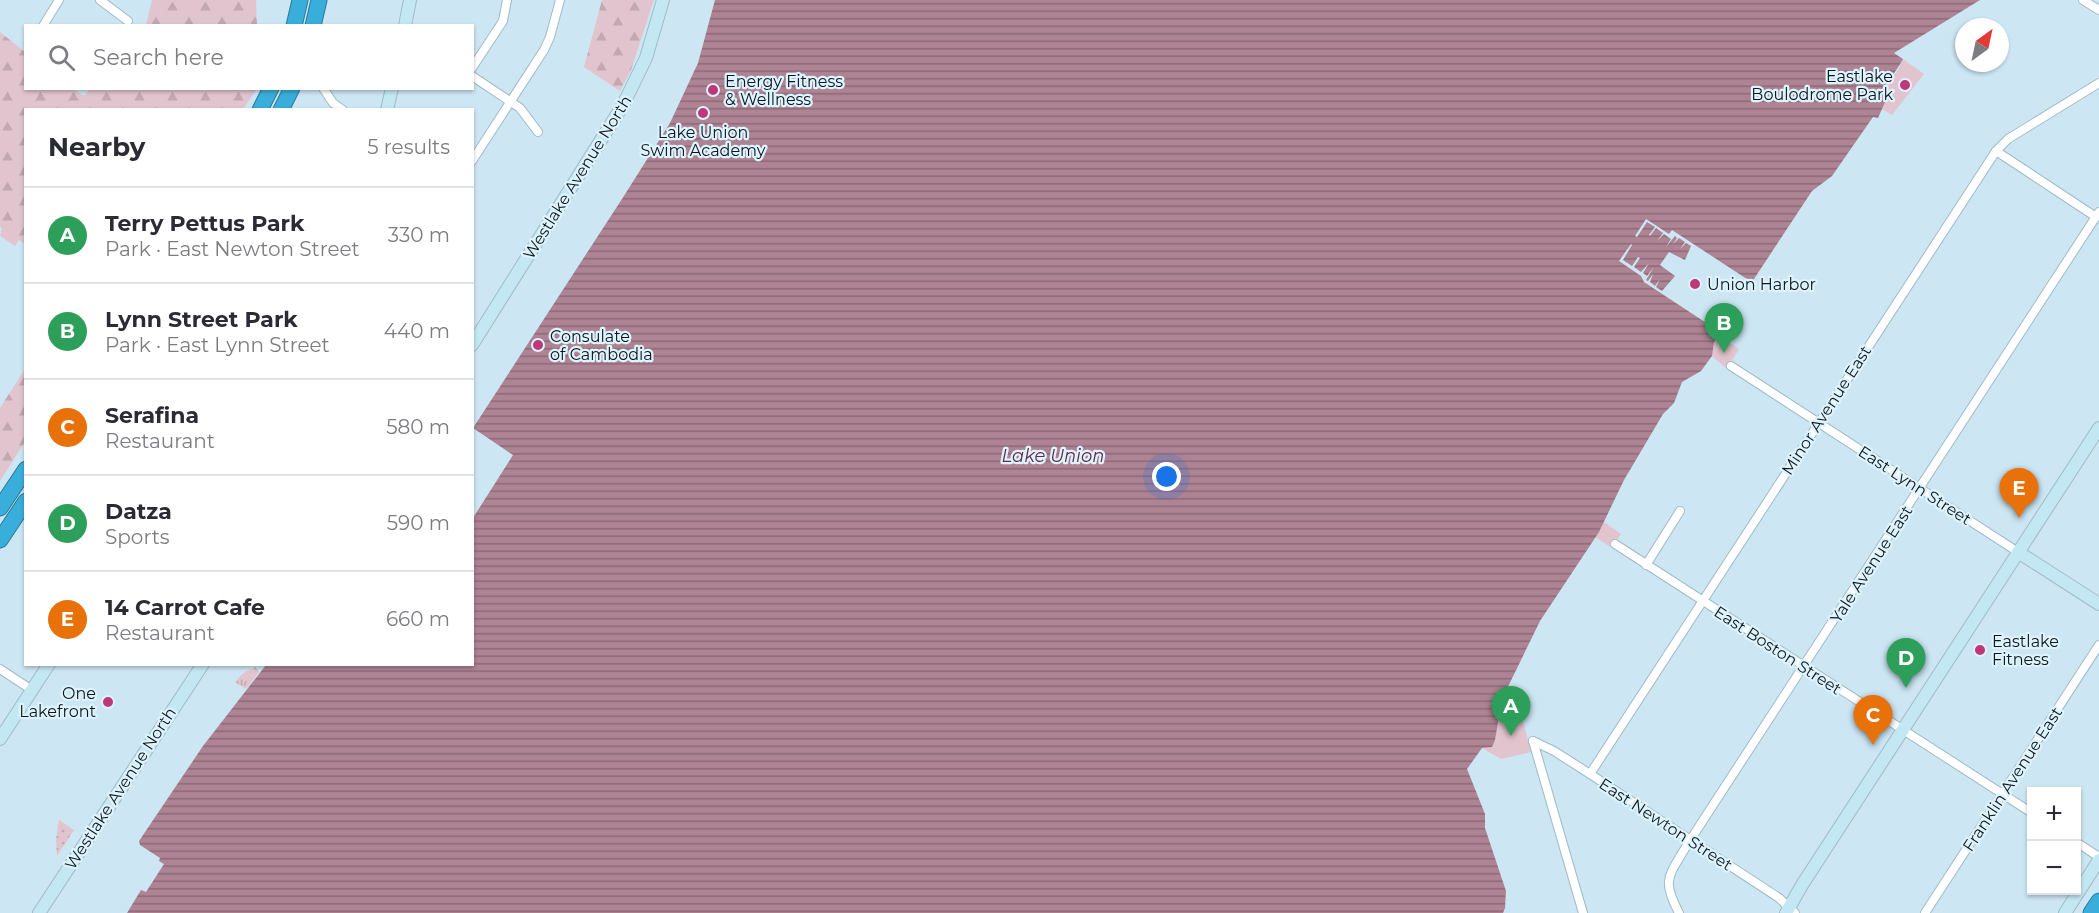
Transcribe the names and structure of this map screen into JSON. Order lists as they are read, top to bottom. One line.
{"streets":{"main road":["Westlake Avenue North","East Lynn Street"],"street":["Minor Avenue East","Yale Avenue East","East Boston Street","Franklin Avenue East","East Newton Street"]},"crossings":[["Minor Avenue East","East Lynn Street"],["Minor Avenue East","East Boston Street"],["Minor Avenue East","East Newton Street"],["East Lynn Street","Yale Avenue East"],["Yale Avenue East","East Boston Street"],["Yale Avenue East","East Newton Street"],["East Boston Street","Franklin Avenue East"]],"water":["Lake Union"],"places":["Eastlake Boulodrome Park","Energy Fitness & Wellness","Lake Union Swim Academy","Union Harbor","Consulate of Cambodia","Eastlake Fitness","One Lakefront"],"north":"top right","page":{"search":"Search here","heading":["Nearby","5 results"],"list":[{"mark":"A","name":"Terry Pettus Park","note":"Park · East Newton Street","value":"330 m"},{"mark":"B","name":"Lynn Street Park","note":"Park · East Lynn Street","value":"440 m"},{"mark":"C","name":"Serafina","note":"Restaurant","value":"580 m"},{"mark":"D","name":"Datza","note":"Sports","value":"590 m"},{"mark":"E","name":"14 Carrot Cafe","note":"Restaurant","value":"660 m"}],"pins":["B","E","D","A","C"],"map_buttons":["+","−"]}}
